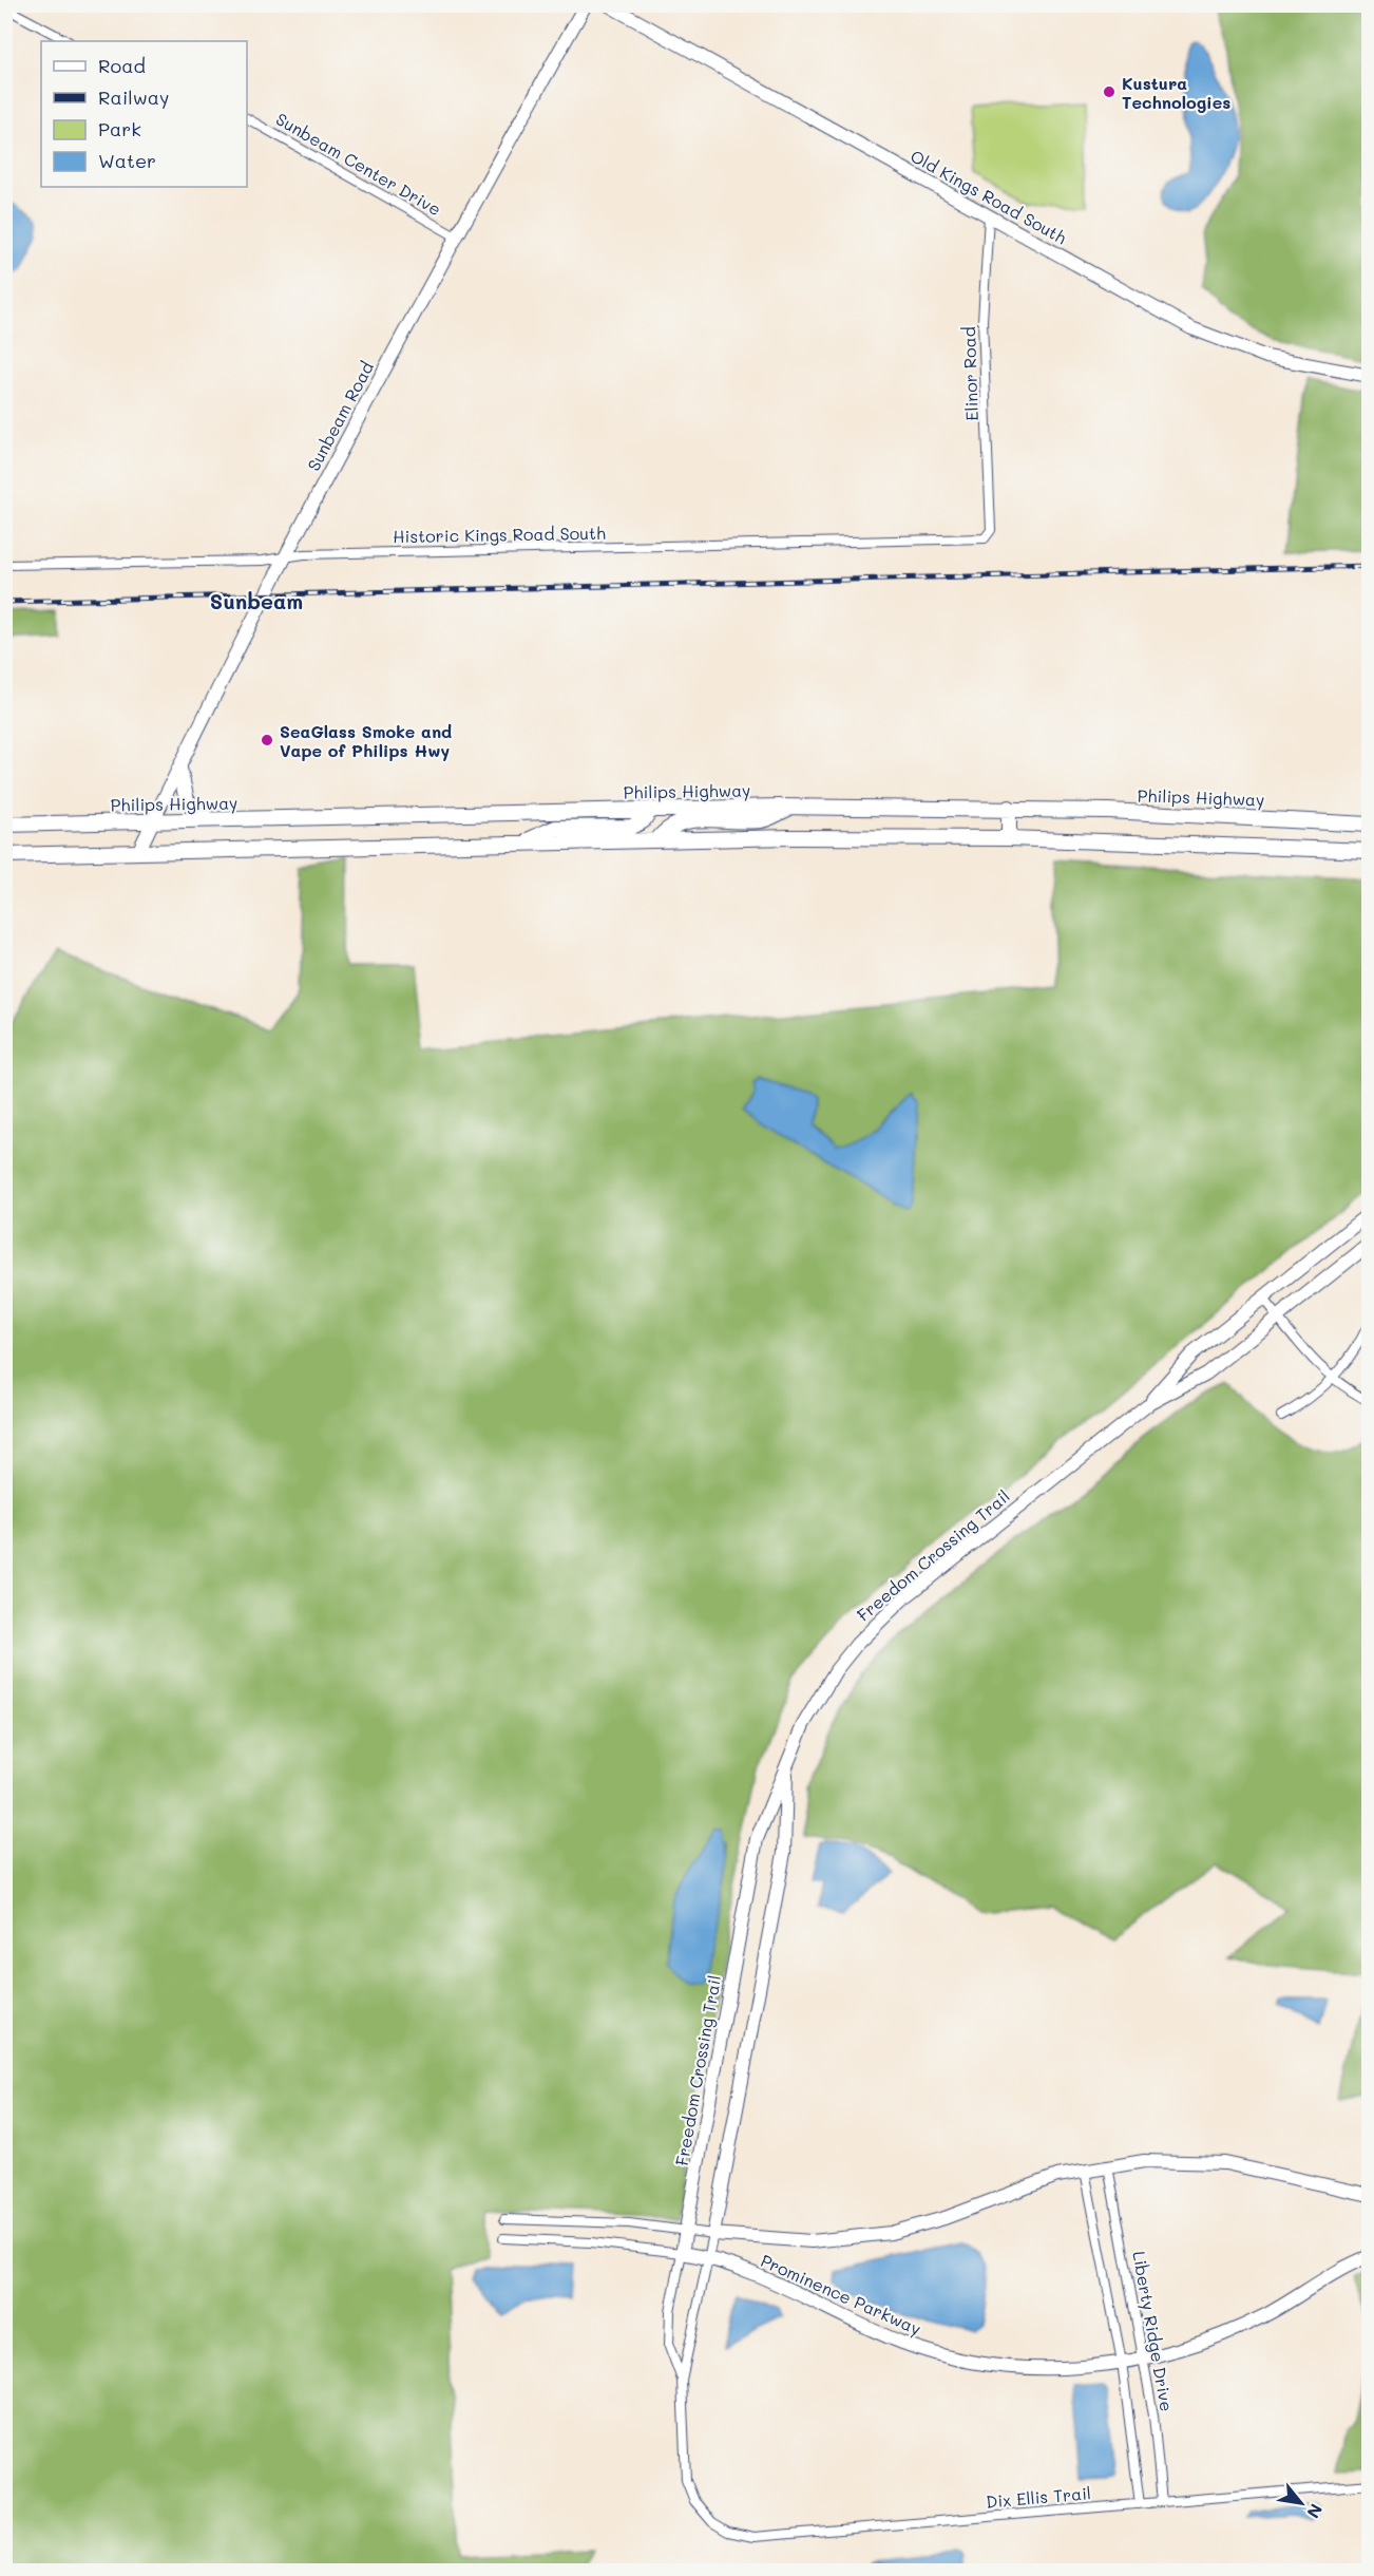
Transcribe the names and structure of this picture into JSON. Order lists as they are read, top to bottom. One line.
{"streets":{"main road":["Philips Highway"],"street":["Sunbeam Center Drive","Old Kings Road South","Elinor Road","Sunbeam Road","Historic Kings Road South","Freedom Crossing Trail","Prominence Parkway","Liberty Ridge Drive","Dix Ellis Trail"]},"crossings":[["Sunbeam Center Drive","Sunbeam Road"],["Old Kings Road South","Elinor Road"],["Elinor Road","Historic Kings Road South"],["Sunbeam Road","Historic Kings Road South"],["Sunbeam Road","Philips Highway"],["Freedom Crossing Trail","Prominence Parkway"],["Freedom Crossing Trail","Dix Ellis Trail"],["Prominence Parkway","Liberty Ridge Drive"],["Liberty Ridge Drive","Dix Ellis Trail"]],"districts":["Sunbeam"],"places":["Kustura Technologies","SeaGlass Smoke and Vape of Philips Hwy"],"legend":["Road","Railway","Park","Water"],"north":"bottom right"}
